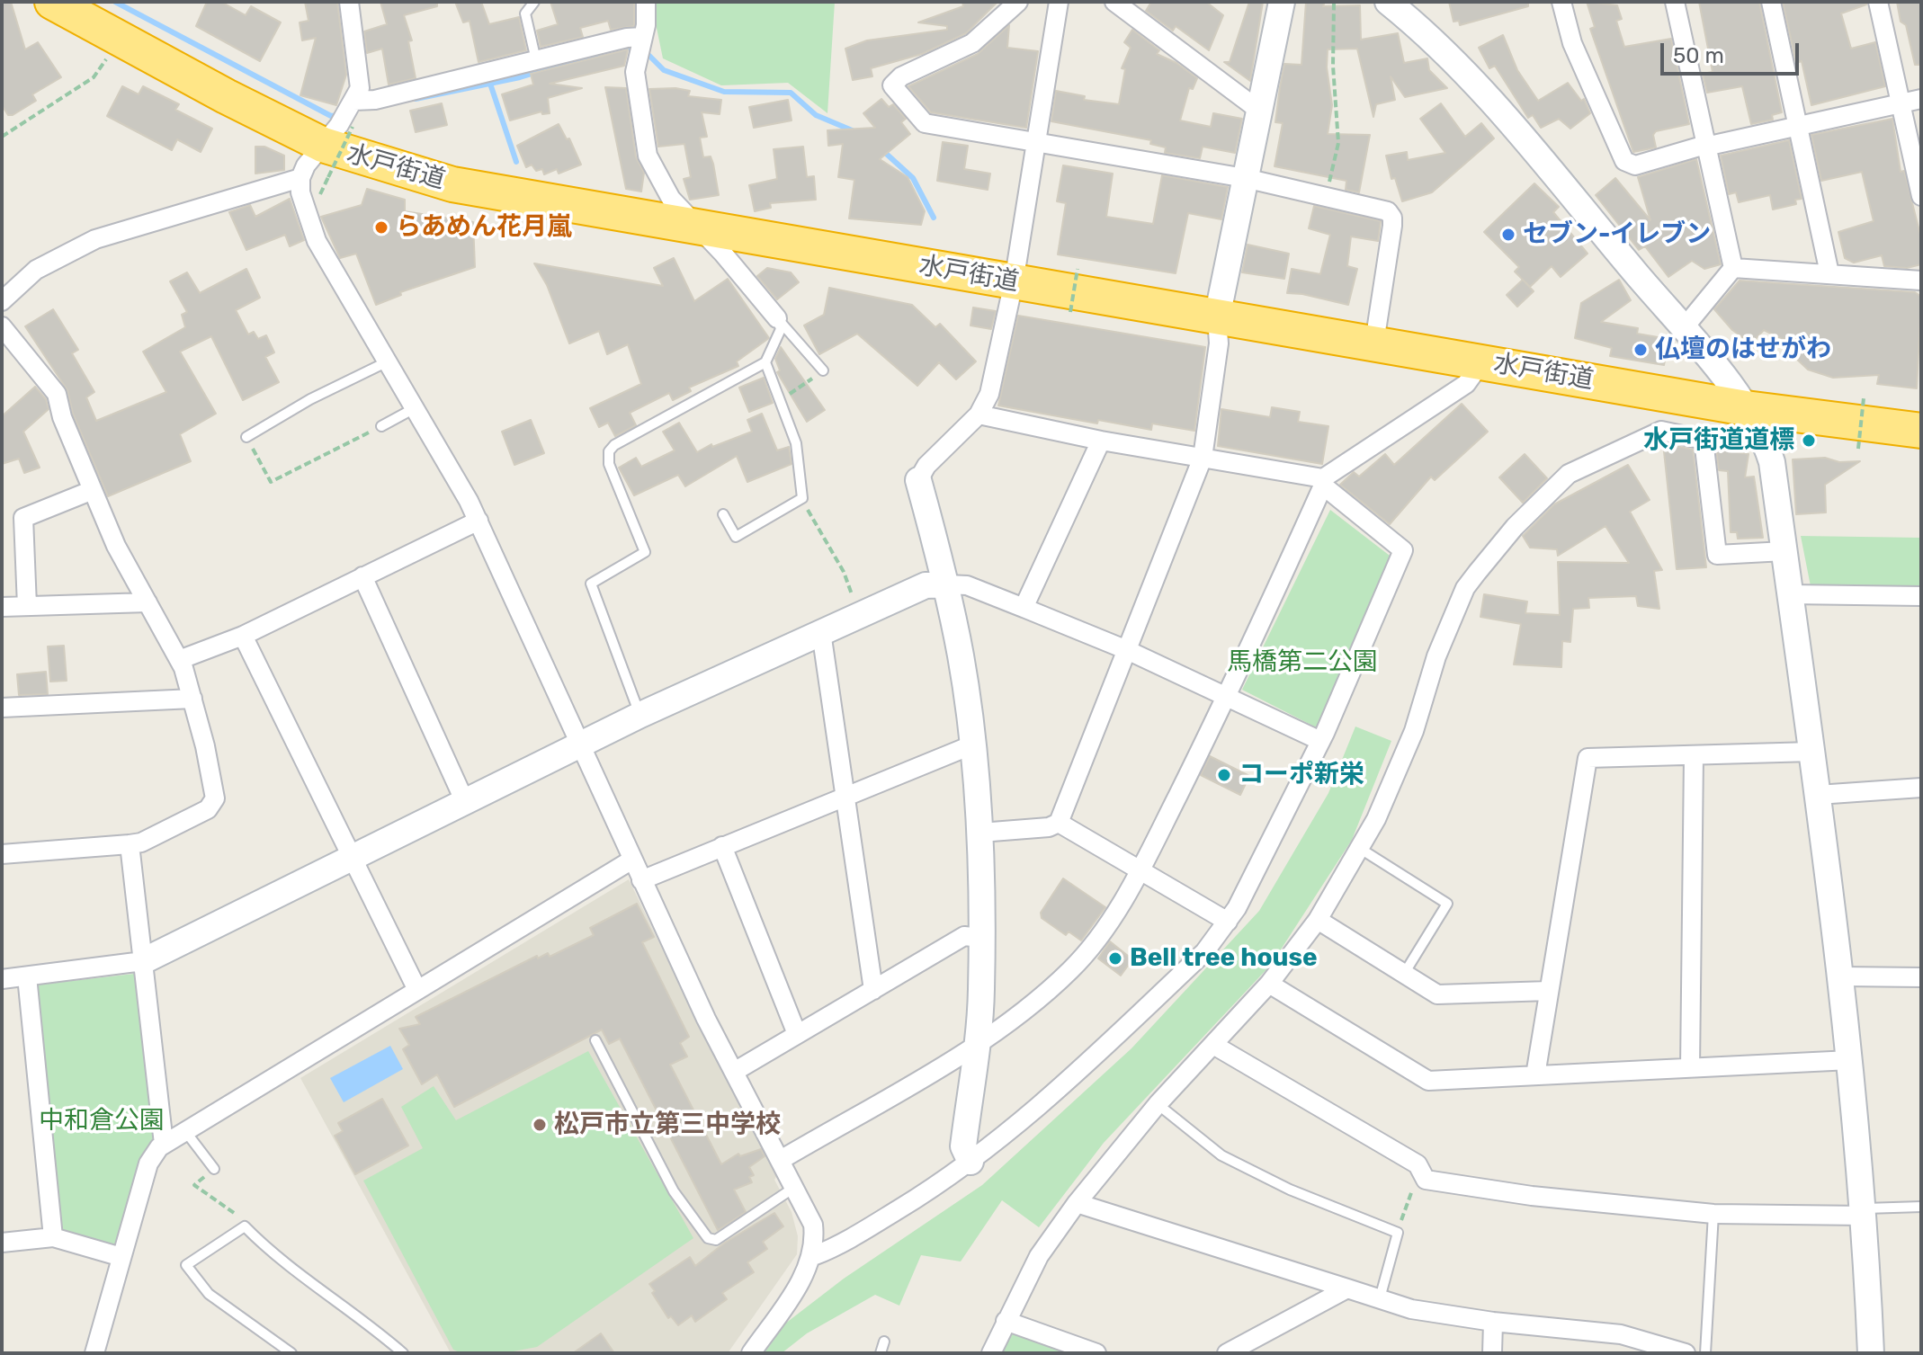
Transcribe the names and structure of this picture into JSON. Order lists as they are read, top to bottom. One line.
{"streets":{"highway":["水戸街道"]},"parks":["馬橋第二公園","中和倉公園"],"places":["らあめん花月嵐","セブン-イレブン","仏壇のはせがわ","水戸街道道標","コーポ新栄","Bell tree house","松戸市立第三中学校"],"scale_bar":"50 m"}
